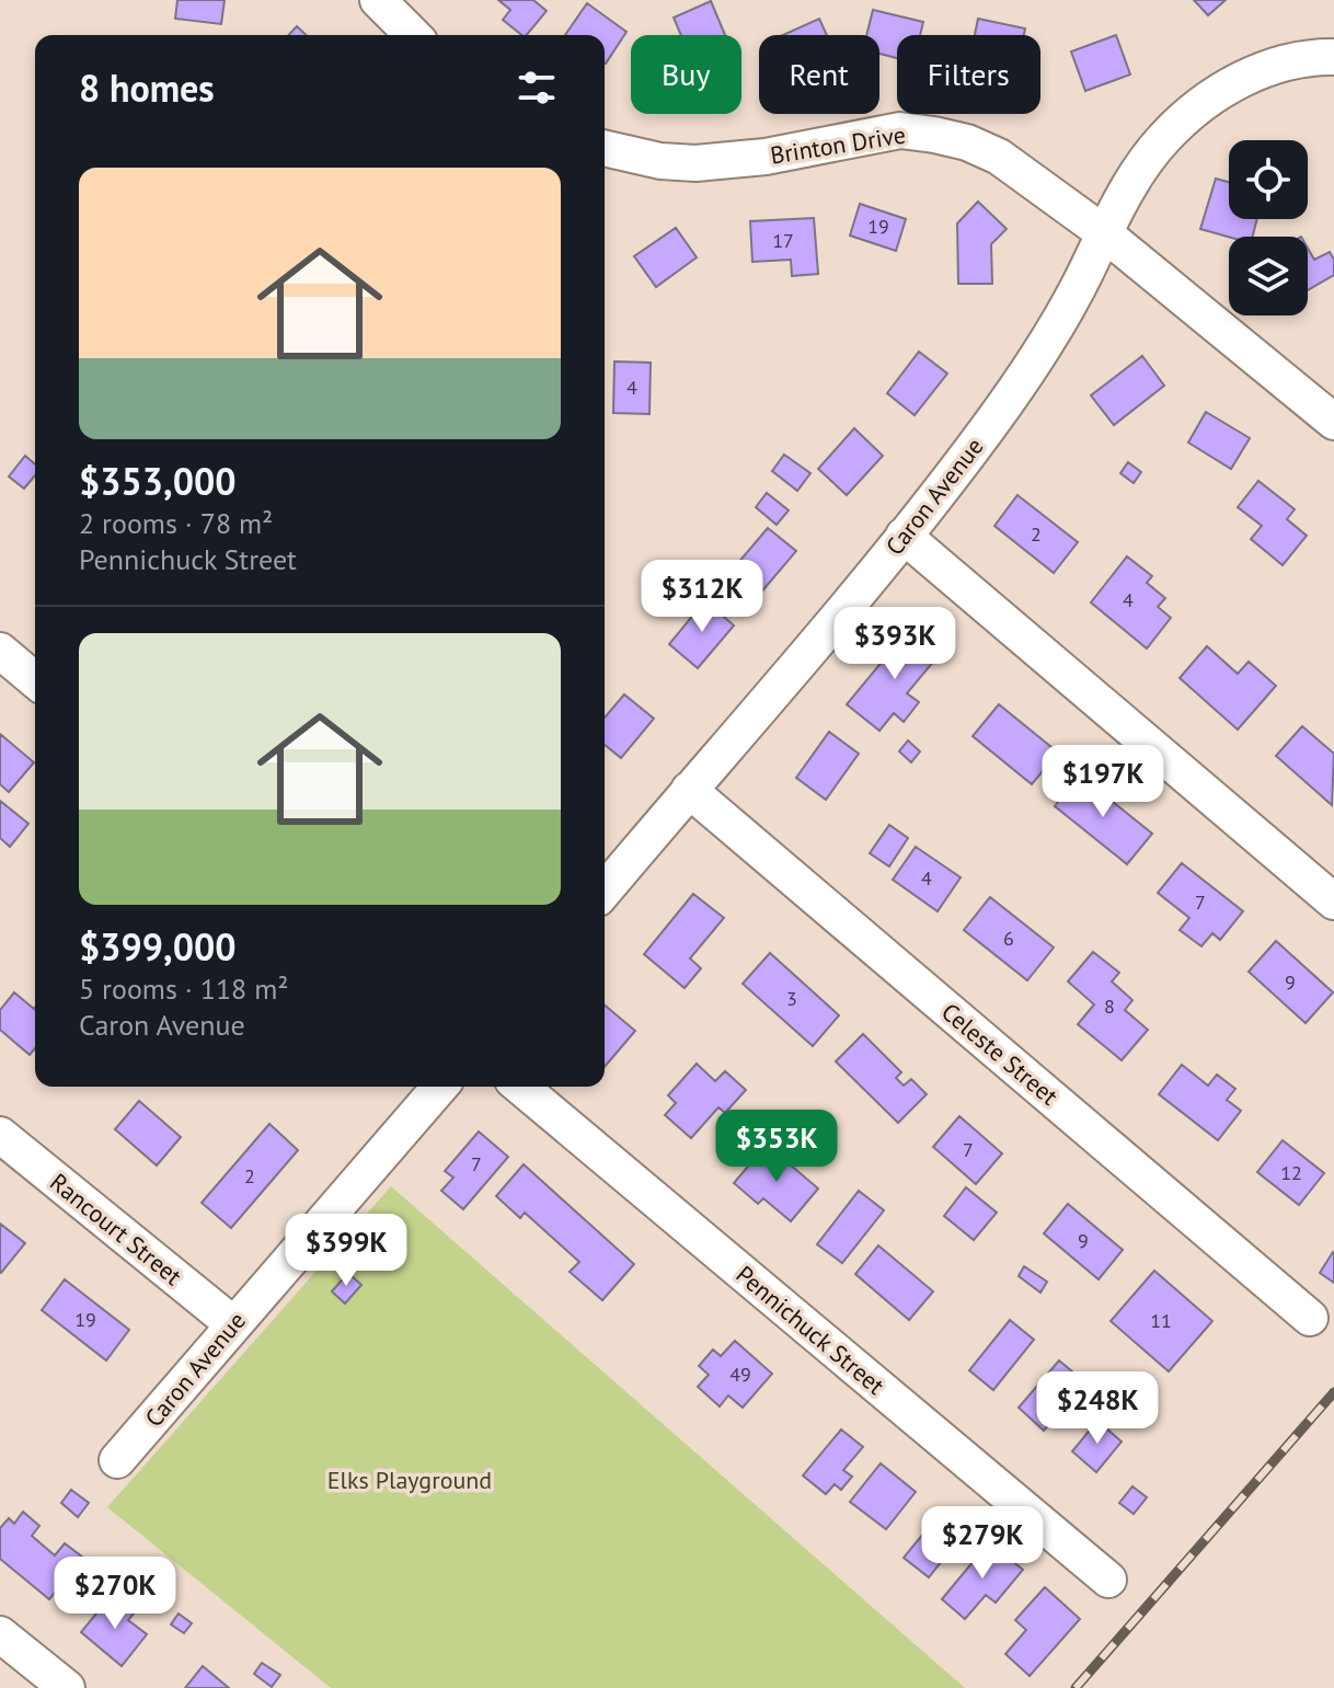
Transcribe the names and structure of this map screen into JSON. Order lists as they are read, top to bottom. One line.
{"streets":{"street":["Brinton Drive","Caron Avenue","Celeste Street","Rancourt Street","Pennichuck Street"]},"crossings":[["Brinton Drive","Caron Avenue"],["Caron Avenue","Celeste Street"],["Caron Avenue","Rancourt Street"]],"parks":["Elks Playground"],"house_numbers":["19","17","4","2","4","4","7","6","9","3","8","7","7","12","2","9","19","11","49"],"page":{"chip":["Buy","Rent","Filters"],"heading":"8 homes","list":[{"name":"$353,000","note":"2 rooms · 78 m² · Pennichuck Street"},{"name":"$399,000","note":"5 rooms · 118 m² · Caron Avenue"}],"price":["$312K","$393K","$197K","$353K","$399K","$248K","$279K","$270K"]}}
